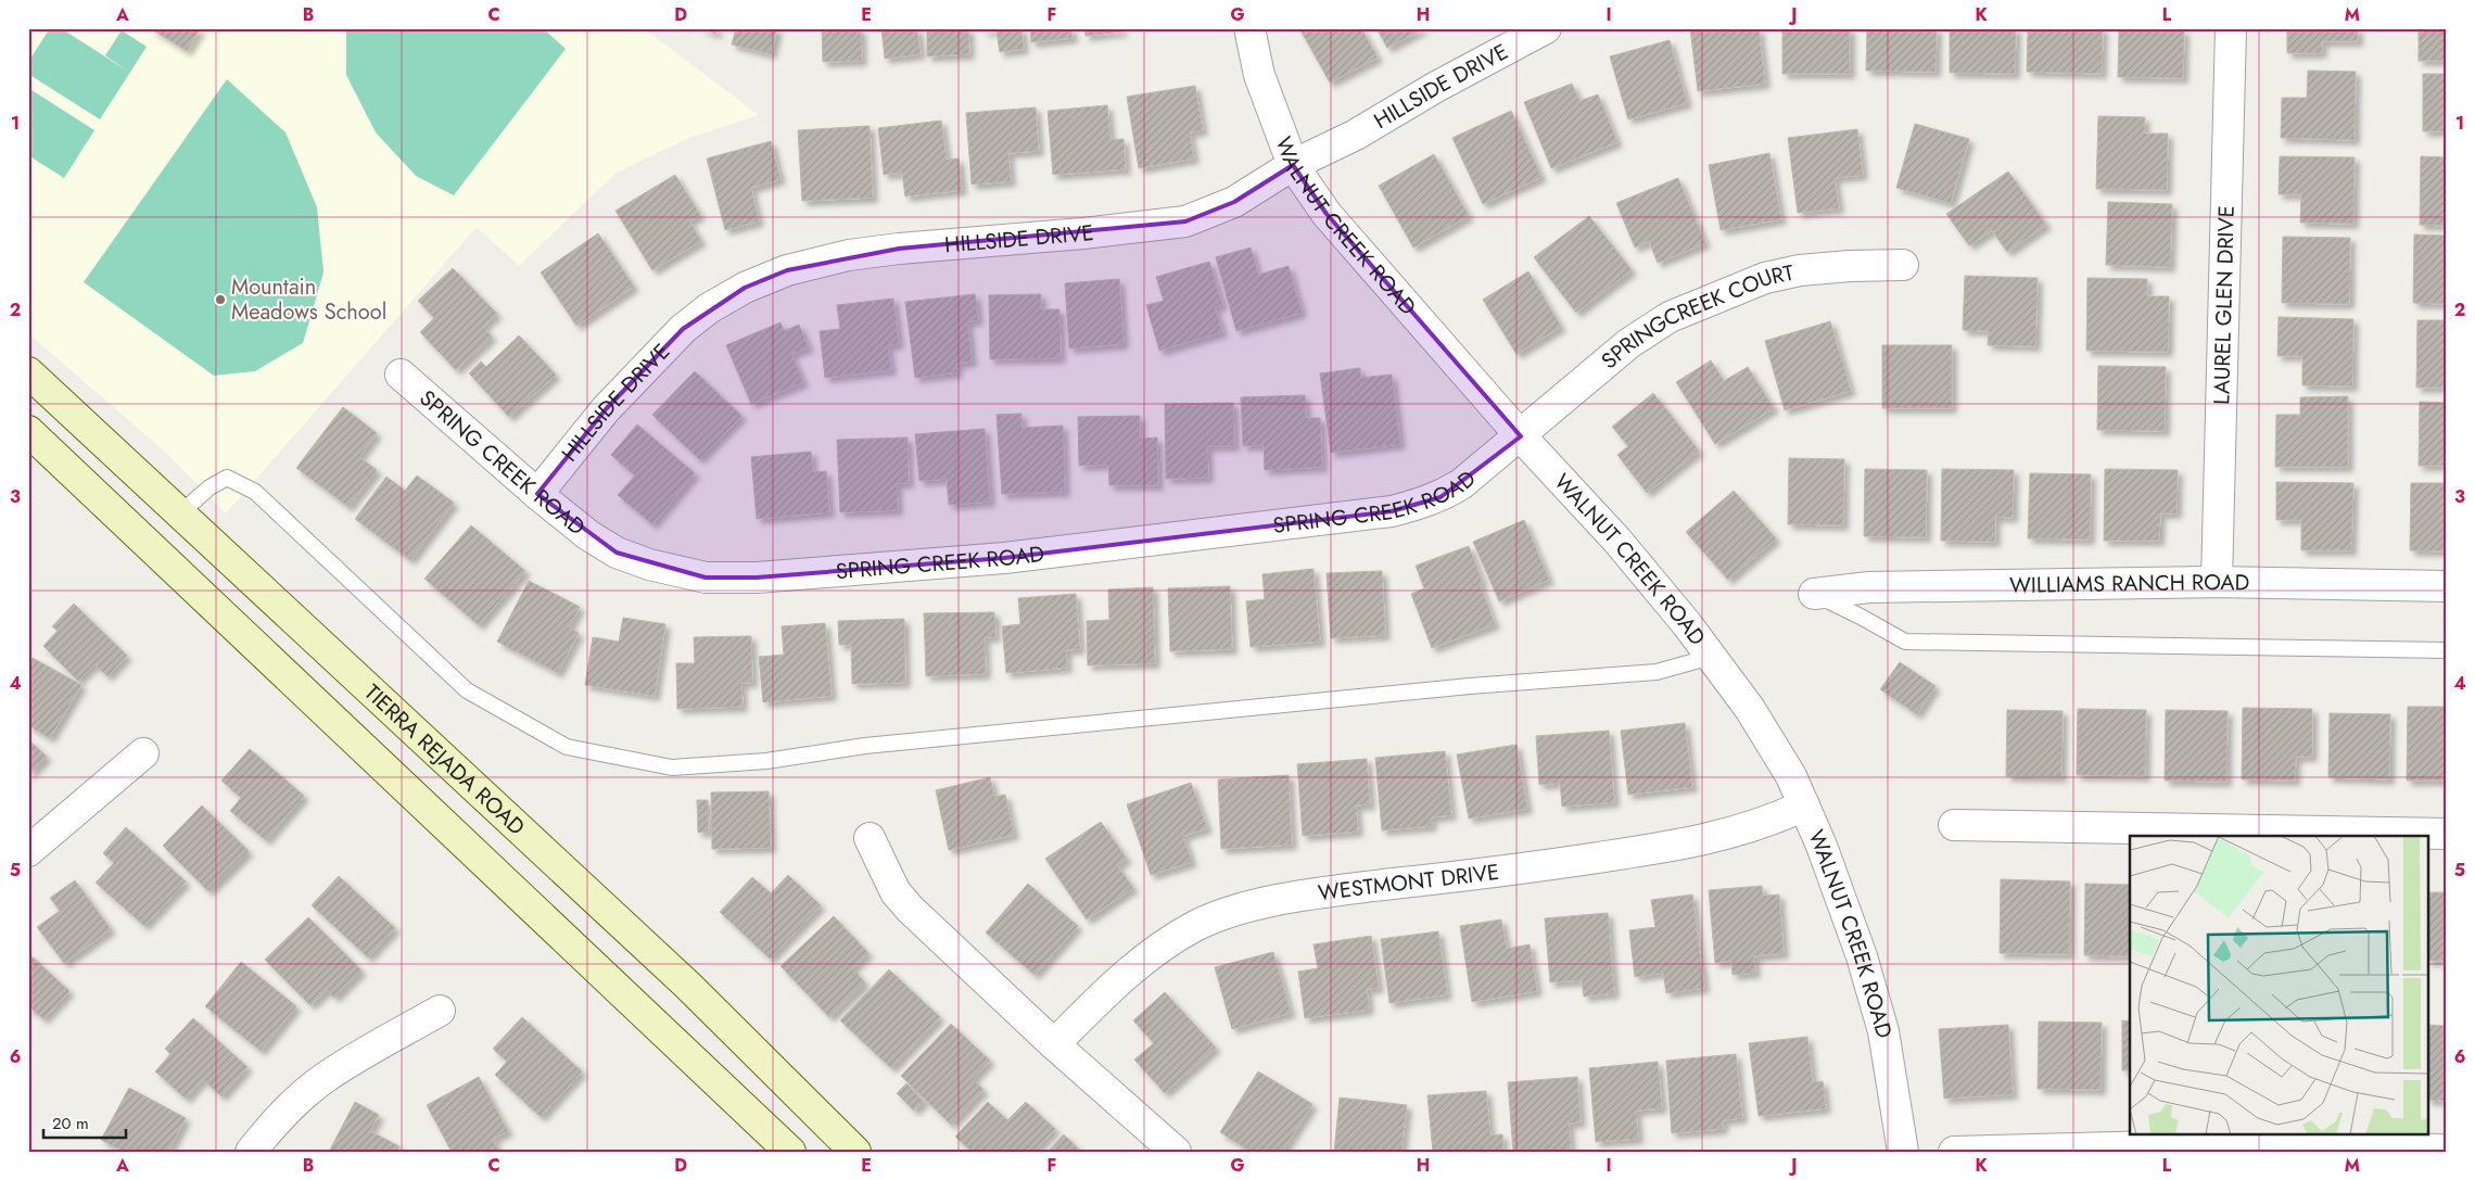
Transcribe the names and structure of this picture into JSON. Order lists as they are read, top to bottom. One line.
{"streets":{"main road":["TIERRA REJADA ROAD"],"street":["HILLSIDE DRIVE","WALNUT CREEK ROAD","LAUREL GLEN DRIVE","SPRINGCREEK COURT","SPRING CREEK ROAD","WILLIAMS RANCH ROAD","WESTMONT DRIVE"]},"crossings":[["HILLSIDE DRIVE","WALNUT CREEK ROAD"],["HILLSIDE DRIVE","SPRING CREEK ROAD"],["WALNUT CREEK ROAD","SPRINGCREEK COURT"],["WALNUT CREEK ROAD","SPRING CREEK ROAD"],["WALNUT CREEK ROAD","WESTMONT DRIVE"],["LAUREL GLEN DRIVE","WILLIAMS RANCH ROAD"],["SPRINGCREEK COURT","SPRING CREEK ROAD"]],"places":["Mountain Meadows School"],"scale_bar":"20 m","grid":{"columns":["A","B","C","D","E","F","G","H","I","J","K","L","M"],"rows":["1","2","3","4","5","6"]}}
